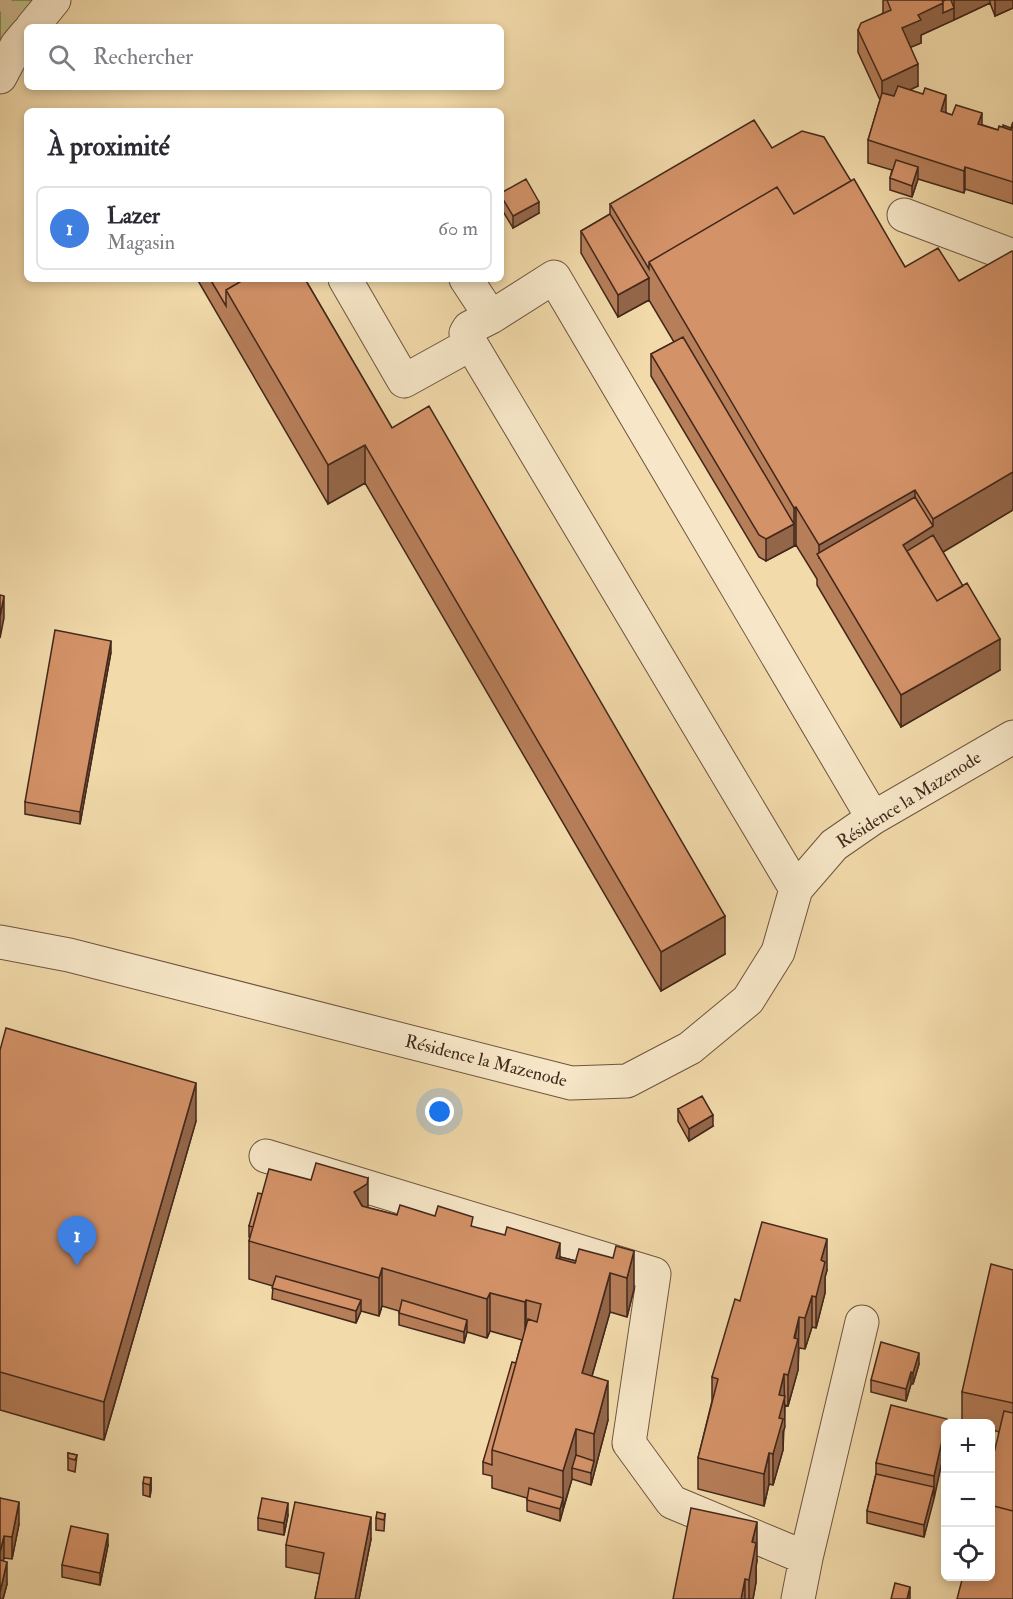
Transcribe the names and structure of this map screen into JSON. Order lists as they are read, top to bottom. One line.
{"streets":{"street":["Résidence la Mazenode"]},"page":{"search":"Rechercher","heading":"À proximité","list":[{"mark":"1","name":"Lazer","note":"Magasin","value":"60 m"}],"pins":"1","map_buttons":["+","−"]}}
